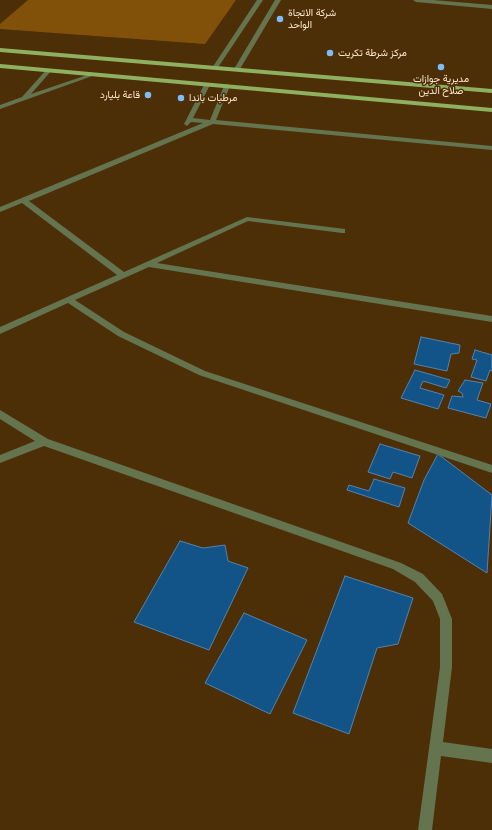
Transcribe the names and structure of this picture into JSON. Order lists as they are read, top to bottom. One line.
{"places":["شركة الاتجاة الواحد","مركز شرطة تكريت","مديرية جوازات صلاح الدين","قاعة بليارد","مرطبات باندا"]}
